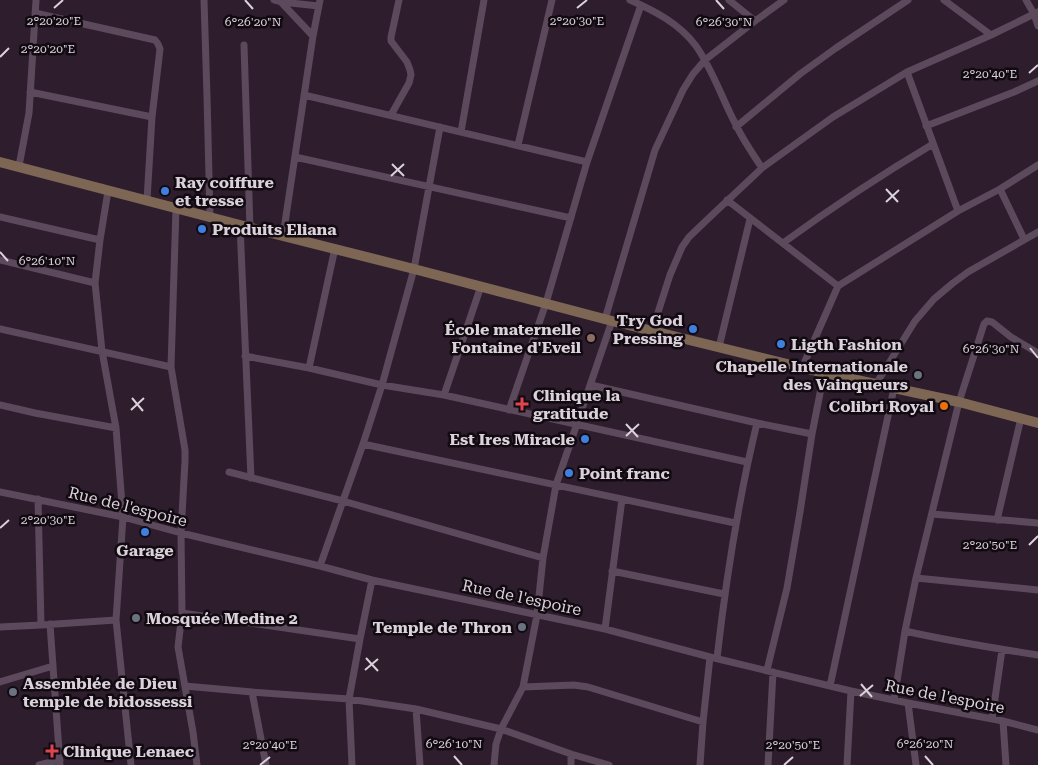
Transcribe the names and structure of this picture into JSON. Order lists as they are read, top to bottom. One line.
{"streets":{"street":["Rue de l'espoire"]},"places":{"other":["Ray coiffure et tresse","Produits Eliana","Try God Pressing","École maternelle Fontaine d'Eveil","Ligth Fashion","Chapelle Internationale des Vainqueurs","Colibri Royal","Est Ires Miracle","Point franc","Garage","Mosquée Medine 2","Temple de Thron","Assemblée de Dieu temple de bidossessi"],"health":["Clinique la gratitude","Clinique Lenaec"]},"coordinates":["2°20'20\"E","2°20'30\"E","6°26'30\"N","6°26'20\"N","2°20'40\"E","6°26'10\"N","2°20'50\"E"]}
